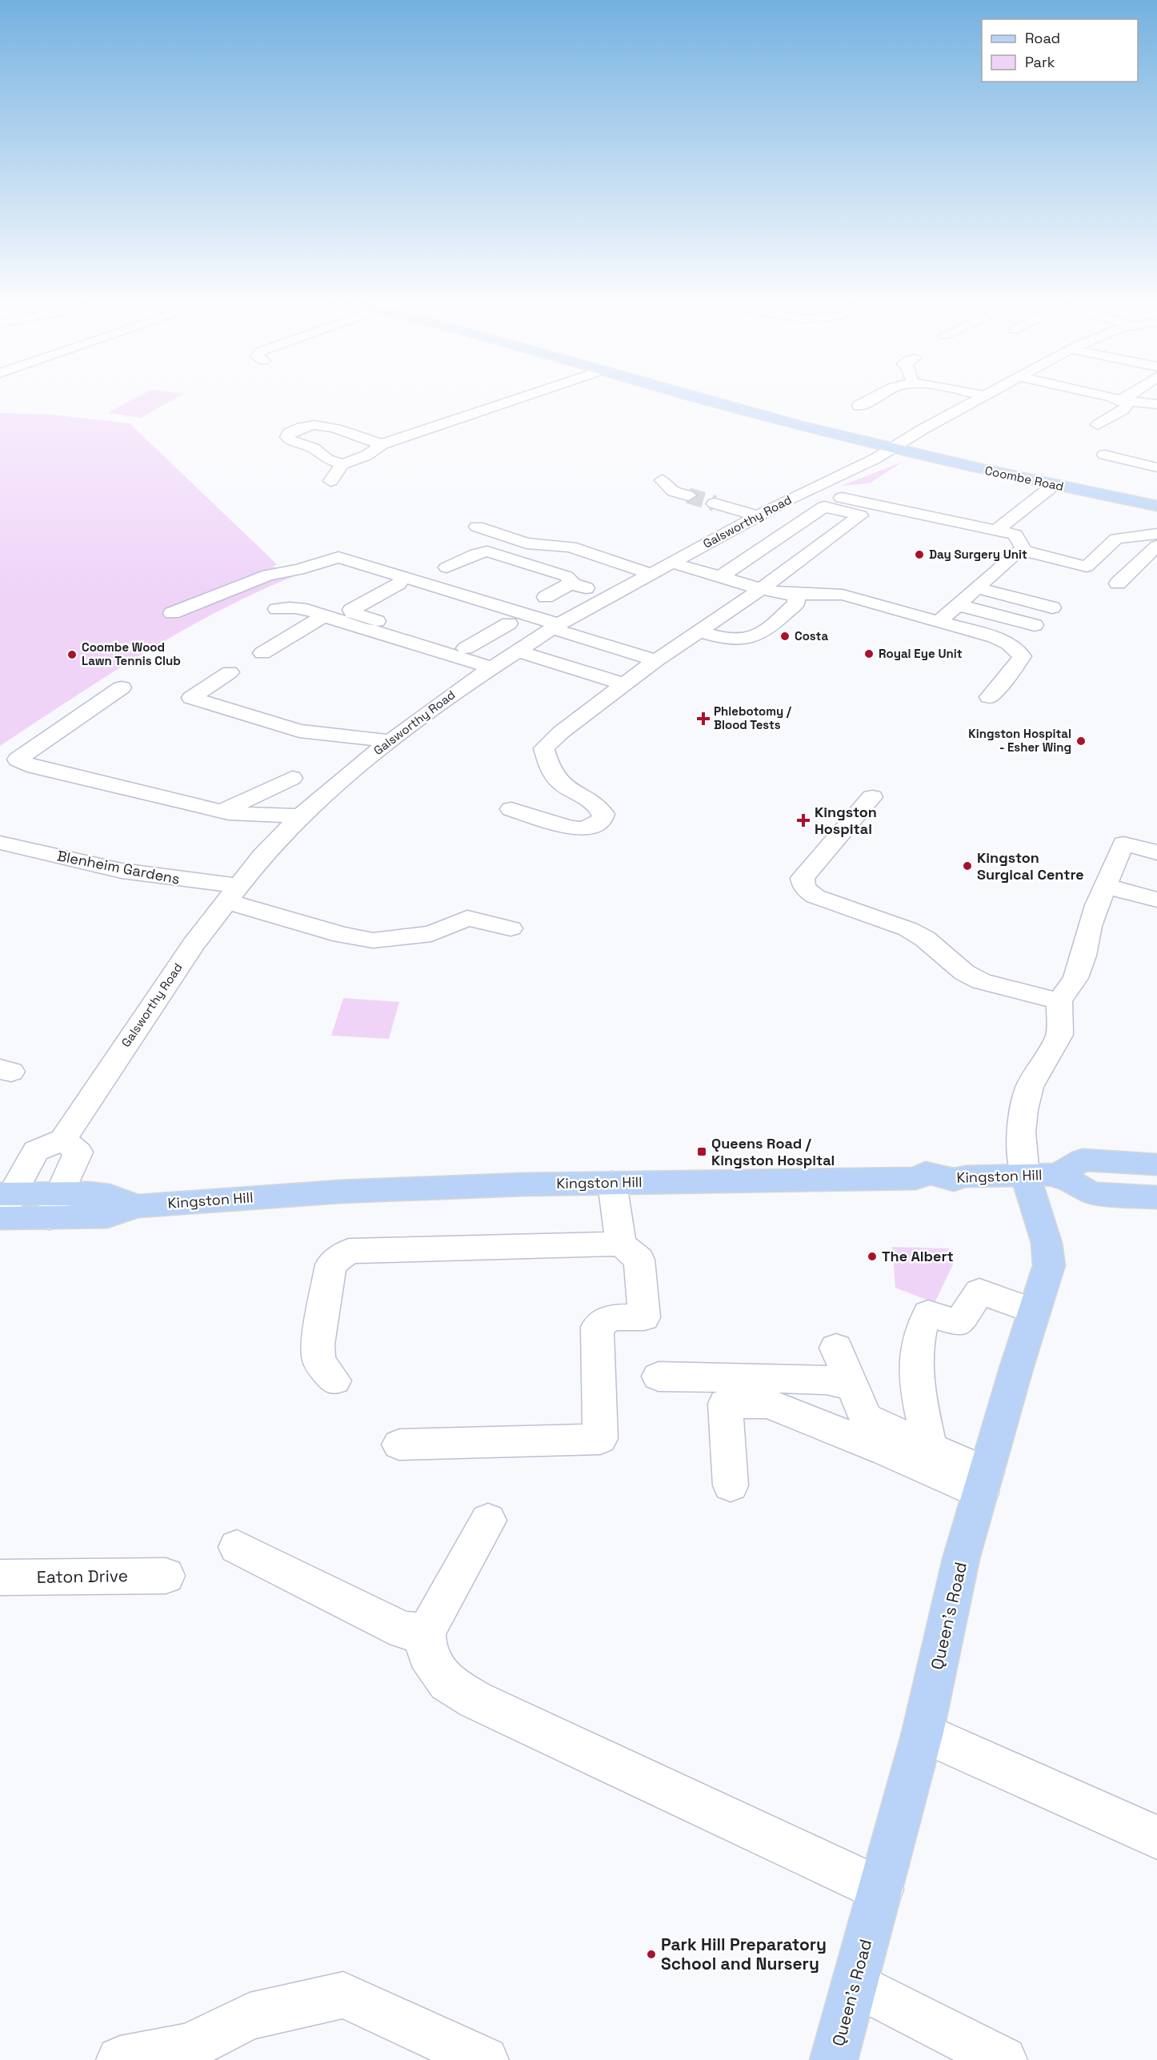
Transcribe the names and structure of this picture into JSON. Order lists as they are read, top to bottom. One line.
{"streets":{"main road":["Coombe Road","Kingston Hill","Queen's Road"],"street":["Galsworthy Road","Blenheim Gardens","Eaton Drive"]},"crossings":[["Coombe Road","Galsworthy Road"],["Galsworthy Road","Blenheim Gardens"],["Kingston Hill","Queen's Road"]],"places":{"other":["Day Surgery Unit","Costa","Royal Eye Unit","Coombe Wood Lawn Tennis Club","Kingston Hospital - Esher Wing","Kingston Surgical Centre","The Albert","Park Hill Preparatory School and Nursery"],"health":["Phlebotomy / Blood Tests","Kingston Hospital"],"transit":["Queens Road / Kingston Hospital"]},"legend":["Road","Park"]}
